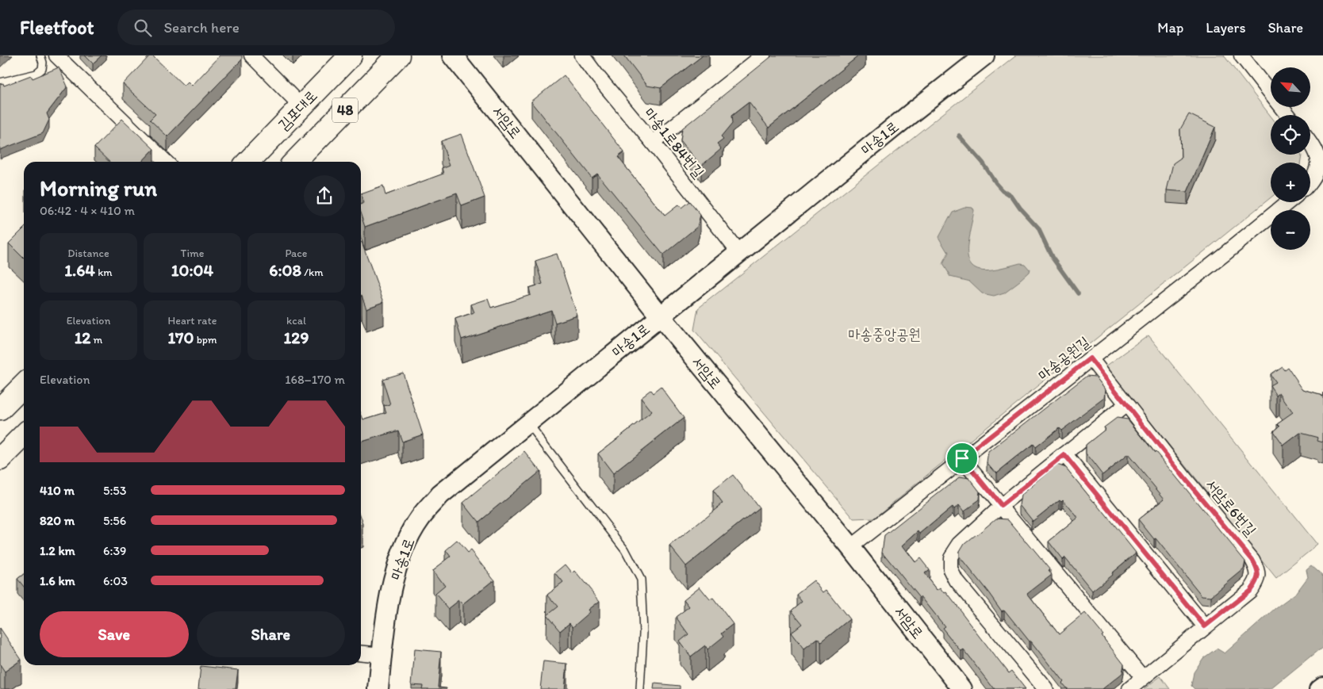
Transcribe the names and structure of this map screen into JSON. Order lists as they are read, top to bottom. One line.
{"streets":{"main road":["김포대로","48"],"street":["서암로","마송1로","마송1로84번길","마송공원길","서암로6번길"]},"crossings":[["서암로","마송1로"],["서암로","마송공원길"],["마송1로","마송1로84번길"],["마송공원길","서암로6번길"]],"parks":["마송중앙공원"],"north":"top left","page":{"header":"Fleetfoot","search":"Search here","nav":["Map","Layers","Share"],"map_buttons":["+","−"],"heading":["Morning run","06:42 · 4 × 410 m"],"stats":[["Distance","1.64 km"],["Time","10:04"],["Pace","6:08 /km"],["Elevation","12 m"],["Heart rate","170 bpm"],["kcal","129"]],"chart":["Elevation","168–170 m"],"list":[{"name":"410 m","note":"5:53"},{"name":"820 m","note":"5:56"},{"name":"1.2 km","note":"6:39"},{"name":"1.6 km","note":"6:03"}],"buttons":["Save","Share"]}}
